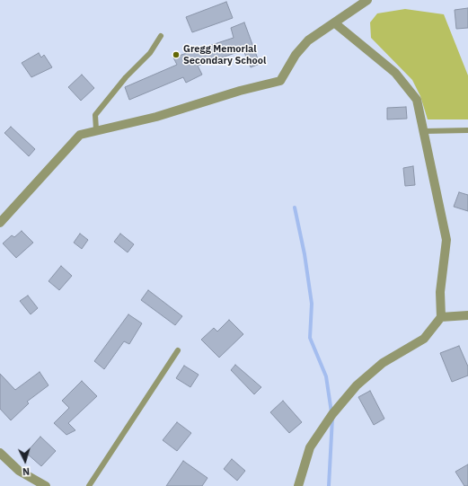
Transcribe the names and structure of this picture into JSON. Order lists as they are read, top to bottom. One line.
{"places":["Gregg Memorial Secondary School"],"north":"bottom"}
